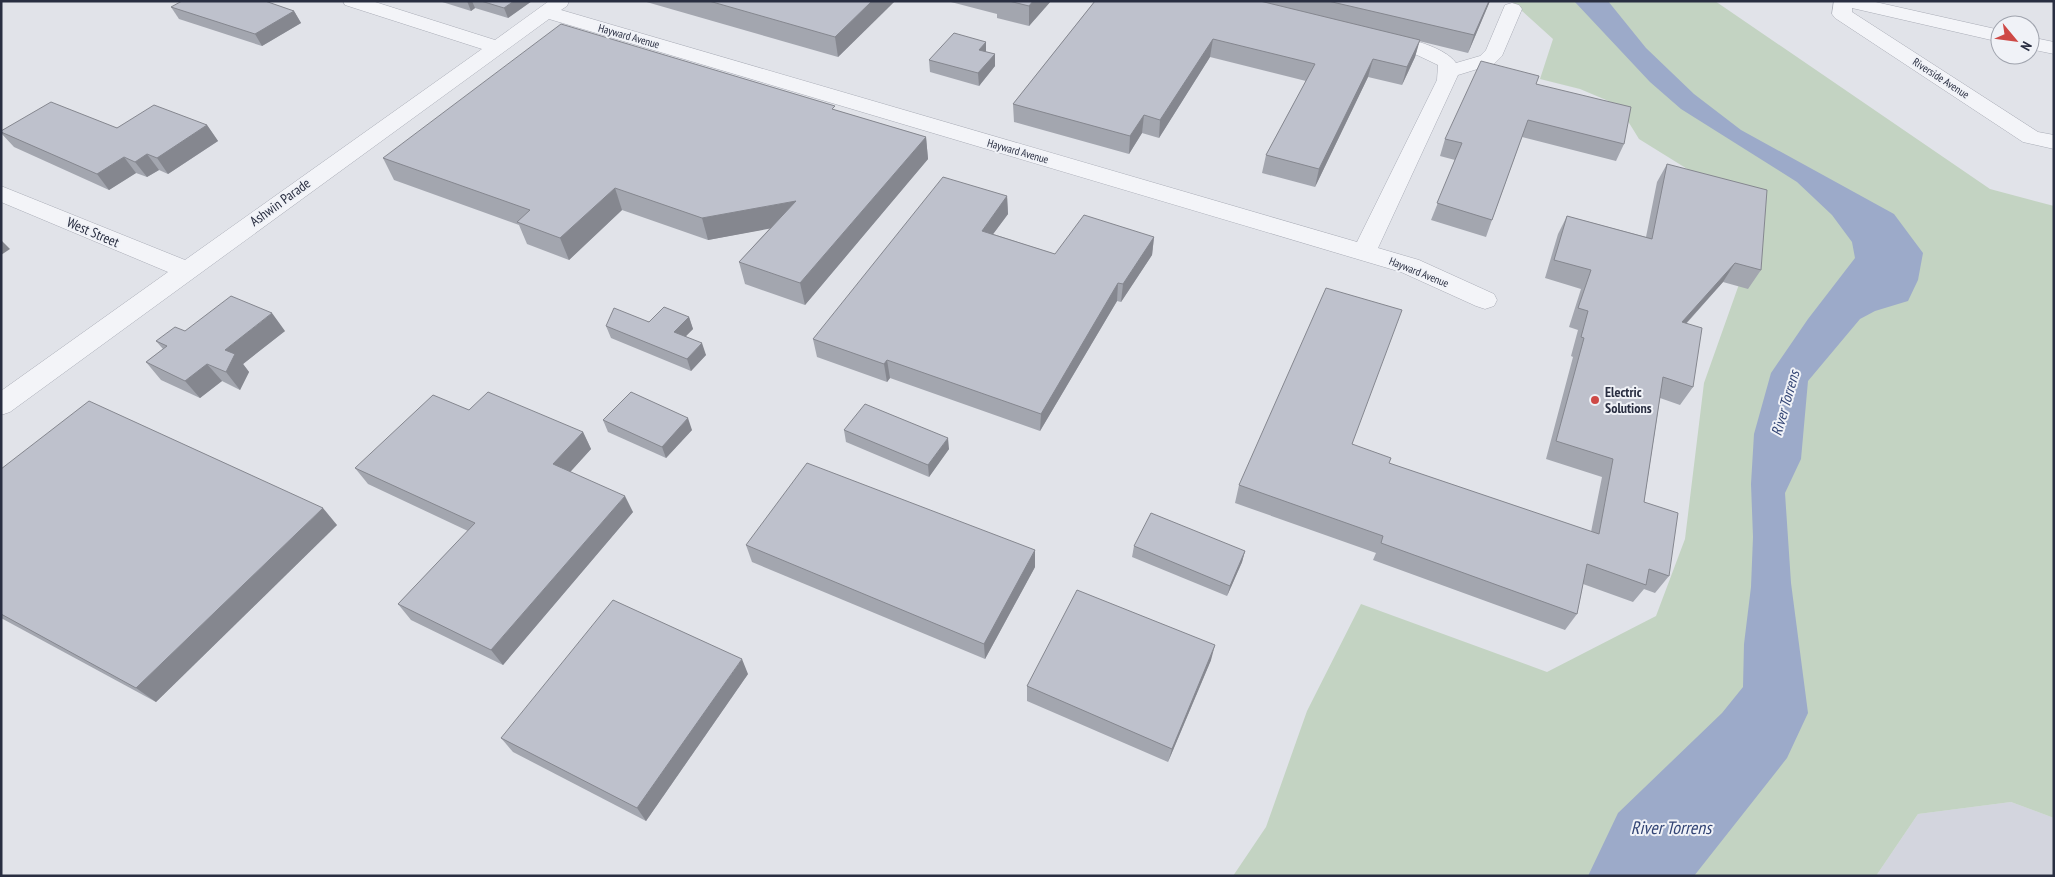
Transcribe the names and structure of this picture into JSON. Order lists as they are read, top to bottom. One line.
{"streets":{"street":["Hayward Avenue","Riverside Avenue","Ashwin Parade","West Street"]},"crossings":[["Hayward Avenue","Ashwin Parade"],["Ashwin Parade","West Street"]],"water":["River Torrens"],"places":["Electric Solutions"],"north":"bottom right"}
